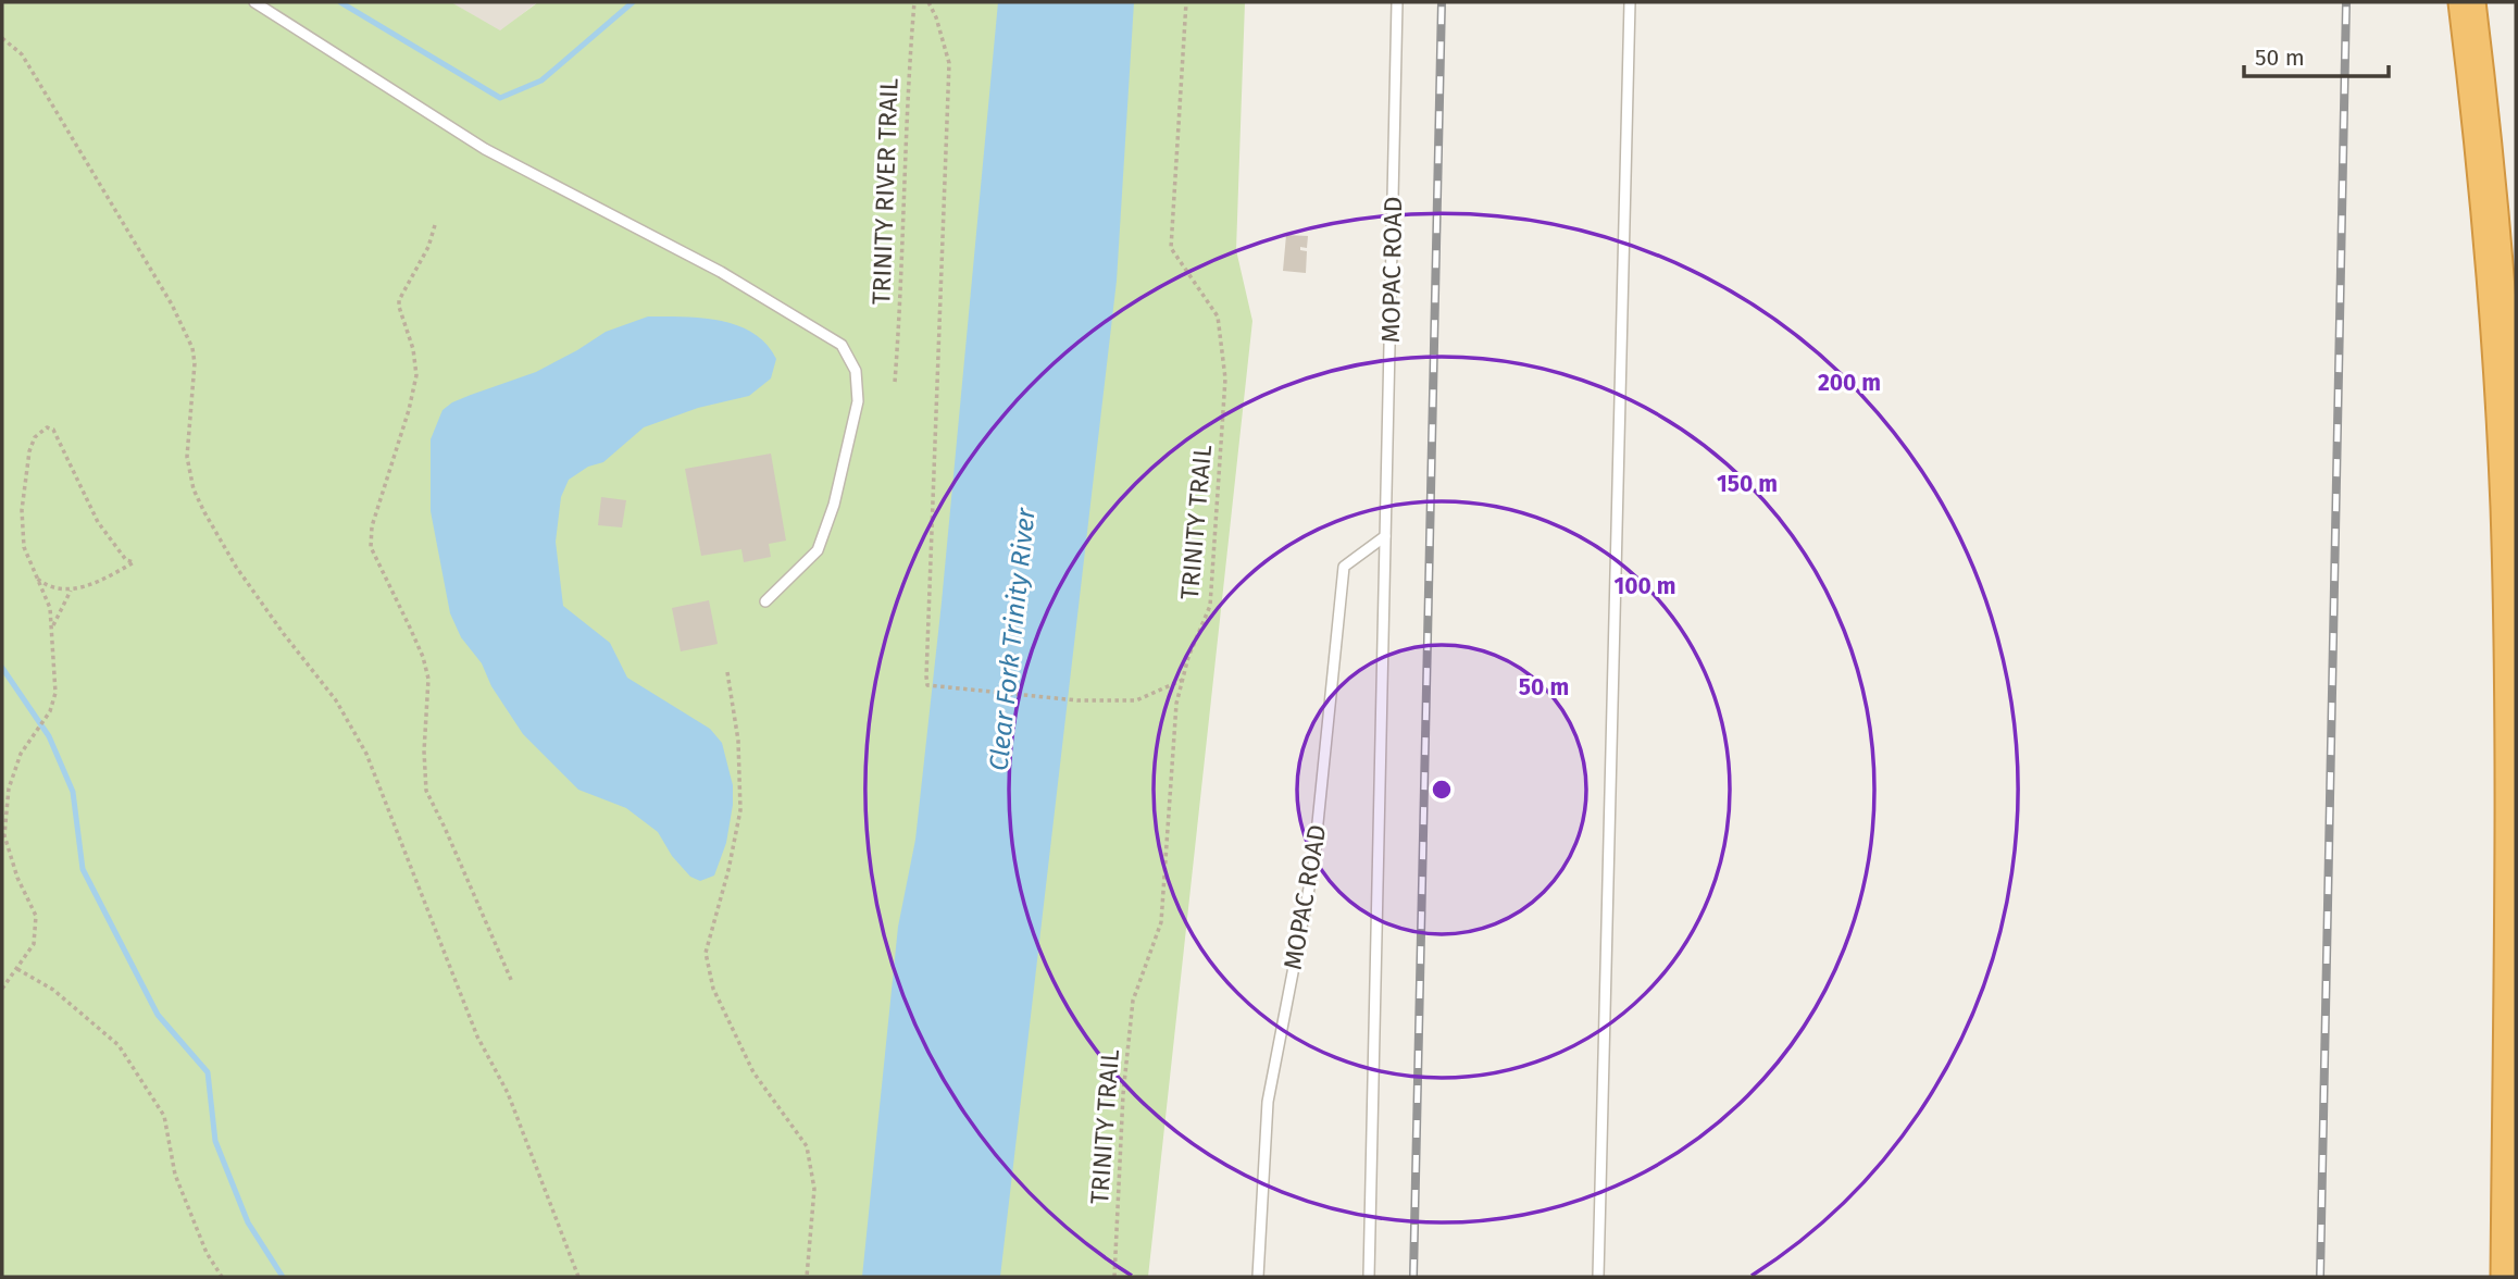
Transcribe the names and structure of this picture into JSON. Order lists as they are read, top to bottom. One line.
{"streets":{"lane":["MOPAC ROAD"],"path":["TRINITY RIVER TRAIL","TRINITY TRAIL"]},"water":["Clear Fork Trinity River"],"scale_bar":"50 m","rings":["200 m","150 m","100 m","50 m"]}
